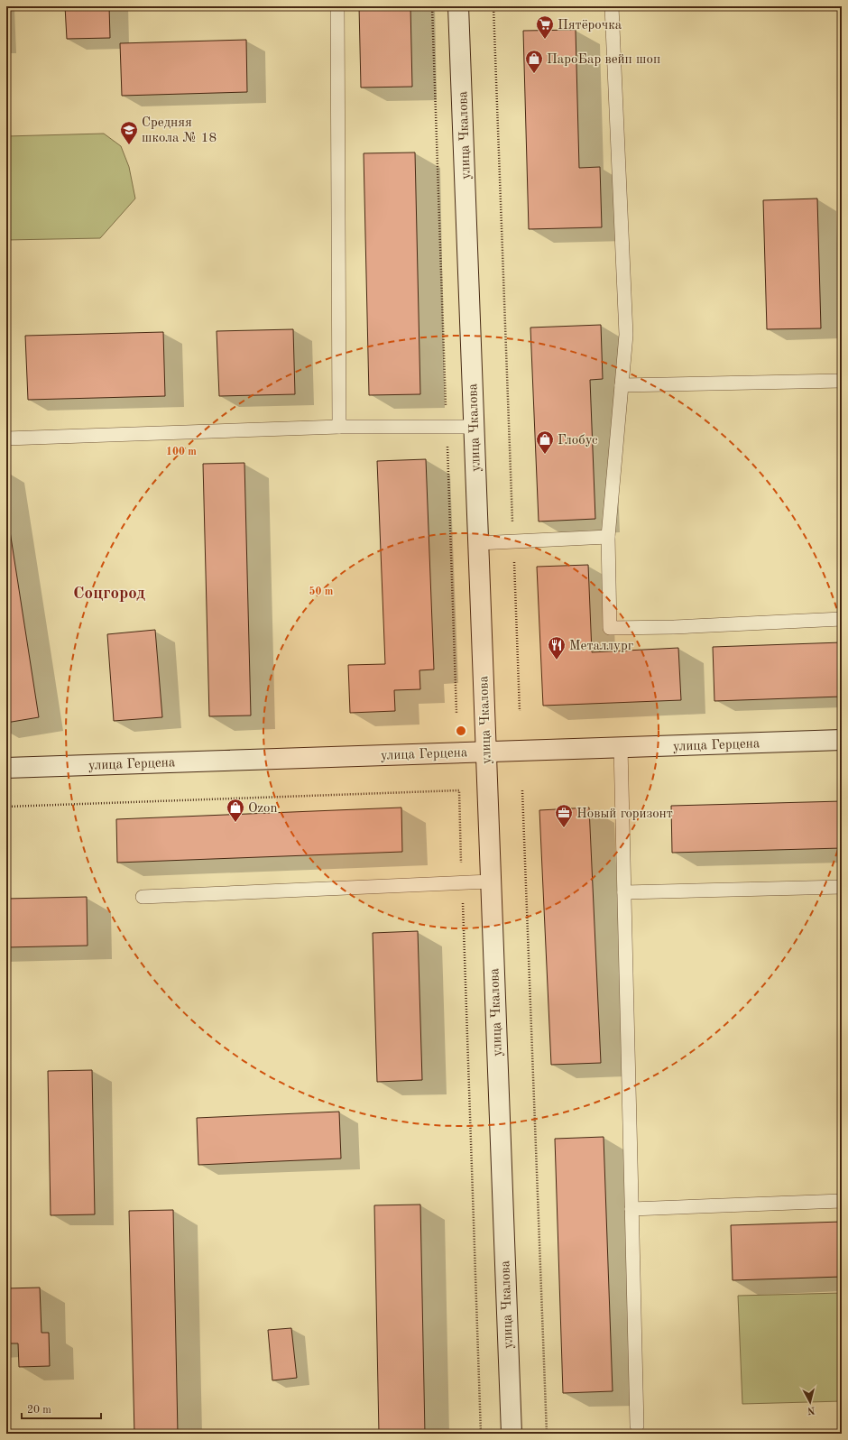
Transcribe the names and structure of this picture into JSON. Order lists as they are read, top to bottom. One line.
{"streets":{"street":["улица Чкалова","улица Герцена"]},"crossings":[["улица Чкалова","улица Герцена"]],"districts":["Соцгород"],"places":{"supermarket":["Пятёрочка"],"shop":["ПароБар вейп шоп","Глобус","Ozon"],"school or university":["Средняя школа № 18"],"restaurant":["Металлург"],"office":["Новый горизонт"]},"scale_bar":"20 m","north":"bottom","rings":["100 m","50 m"]}
